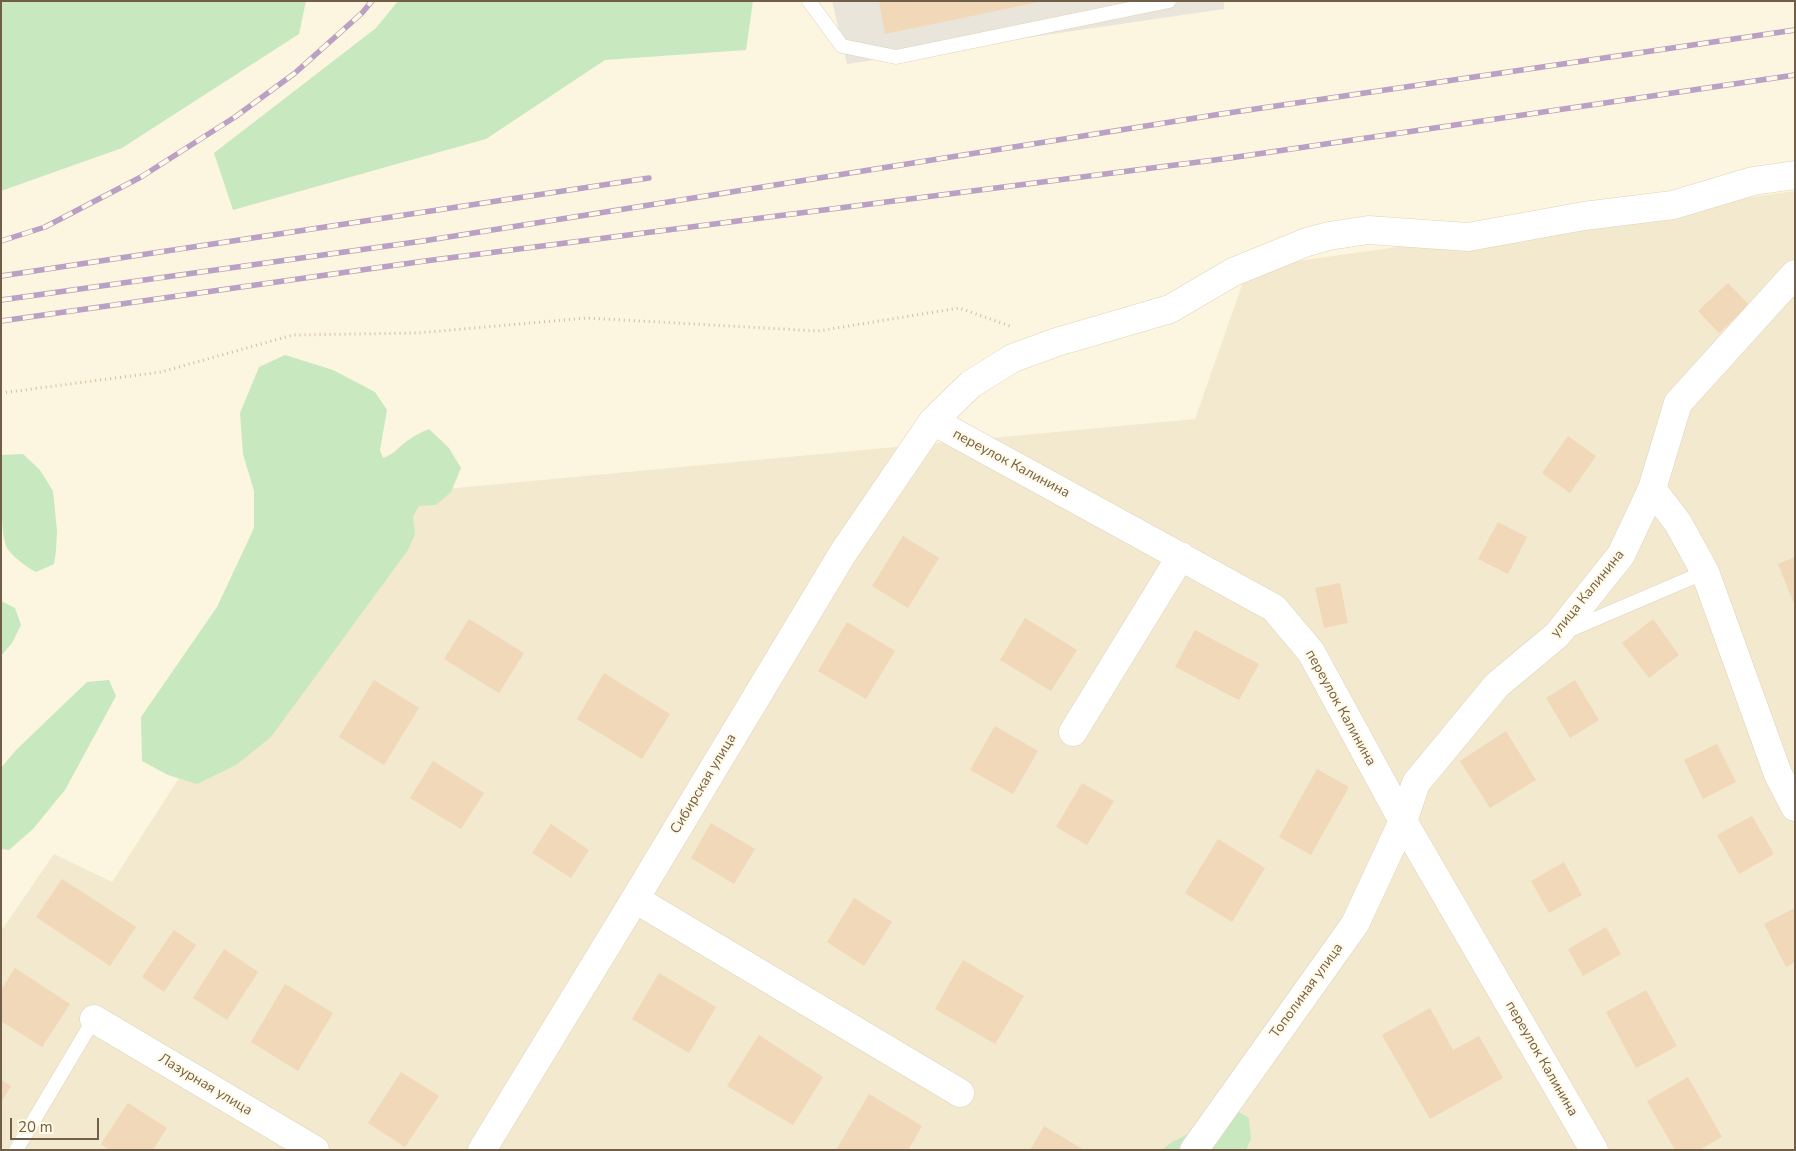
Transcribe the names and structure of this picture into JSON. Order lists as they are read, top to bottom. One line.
{"streets":{"street":["переулок Калинина","улица Калинина","Сибирская улица","Тополиная улица","Лазурная улица"]},"crossings":[["переулок Калинина","улица Калинина"],["переулок Калинина","Сибирская улица"],["переулок Калинина","Тополиная улица"],["улица Калинина","Тополиная улица"]],"scale_bar":"20 m"}
